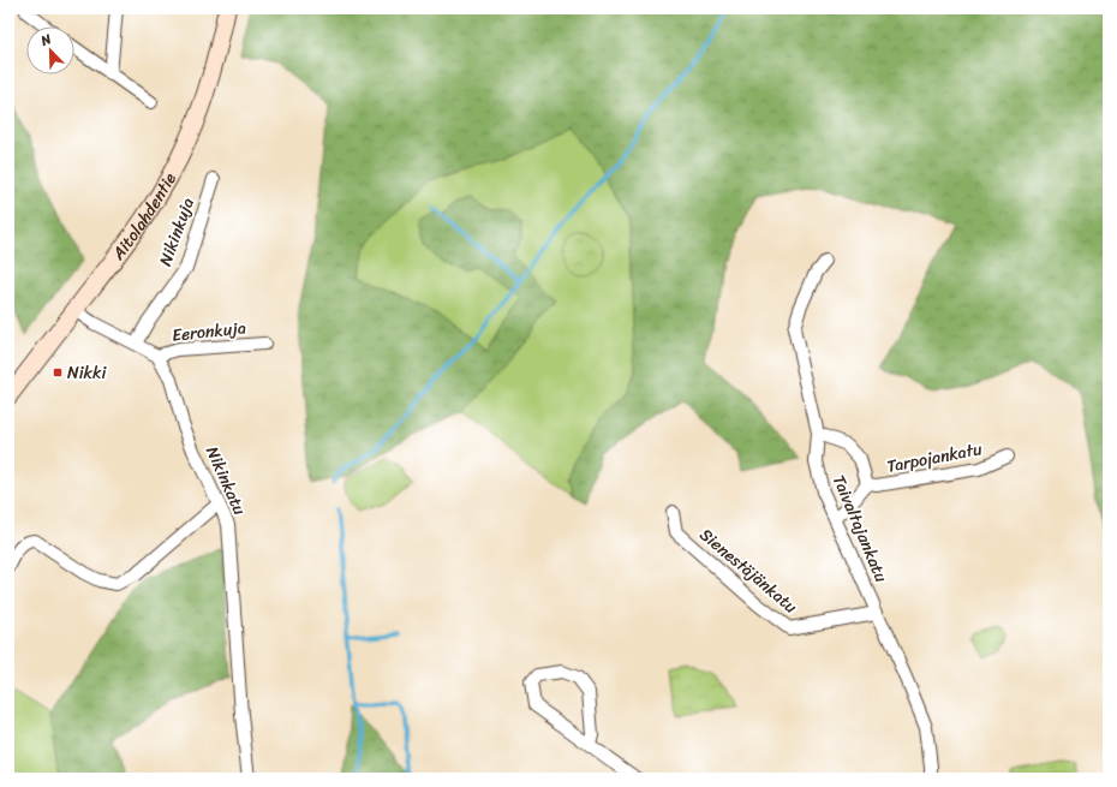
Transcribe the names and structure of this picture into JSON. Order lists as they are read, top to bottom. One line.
{"streets":{"main road":["Aitolahdentie"],"street":["Nikinkuja","Eeronkuja","Tarpojankatu","Nikinkatu","Taivaltajankatu","Sienestäjänkatu"]},"crossings":[["Eeronkuja","Nikinkatu"],["Tarpojankatu","Taivaltajankatu"],["Taivaltajankatu","Sienestäjänkatu"]],"places":{"transit":["Nikki"]},"north":"top left"}
